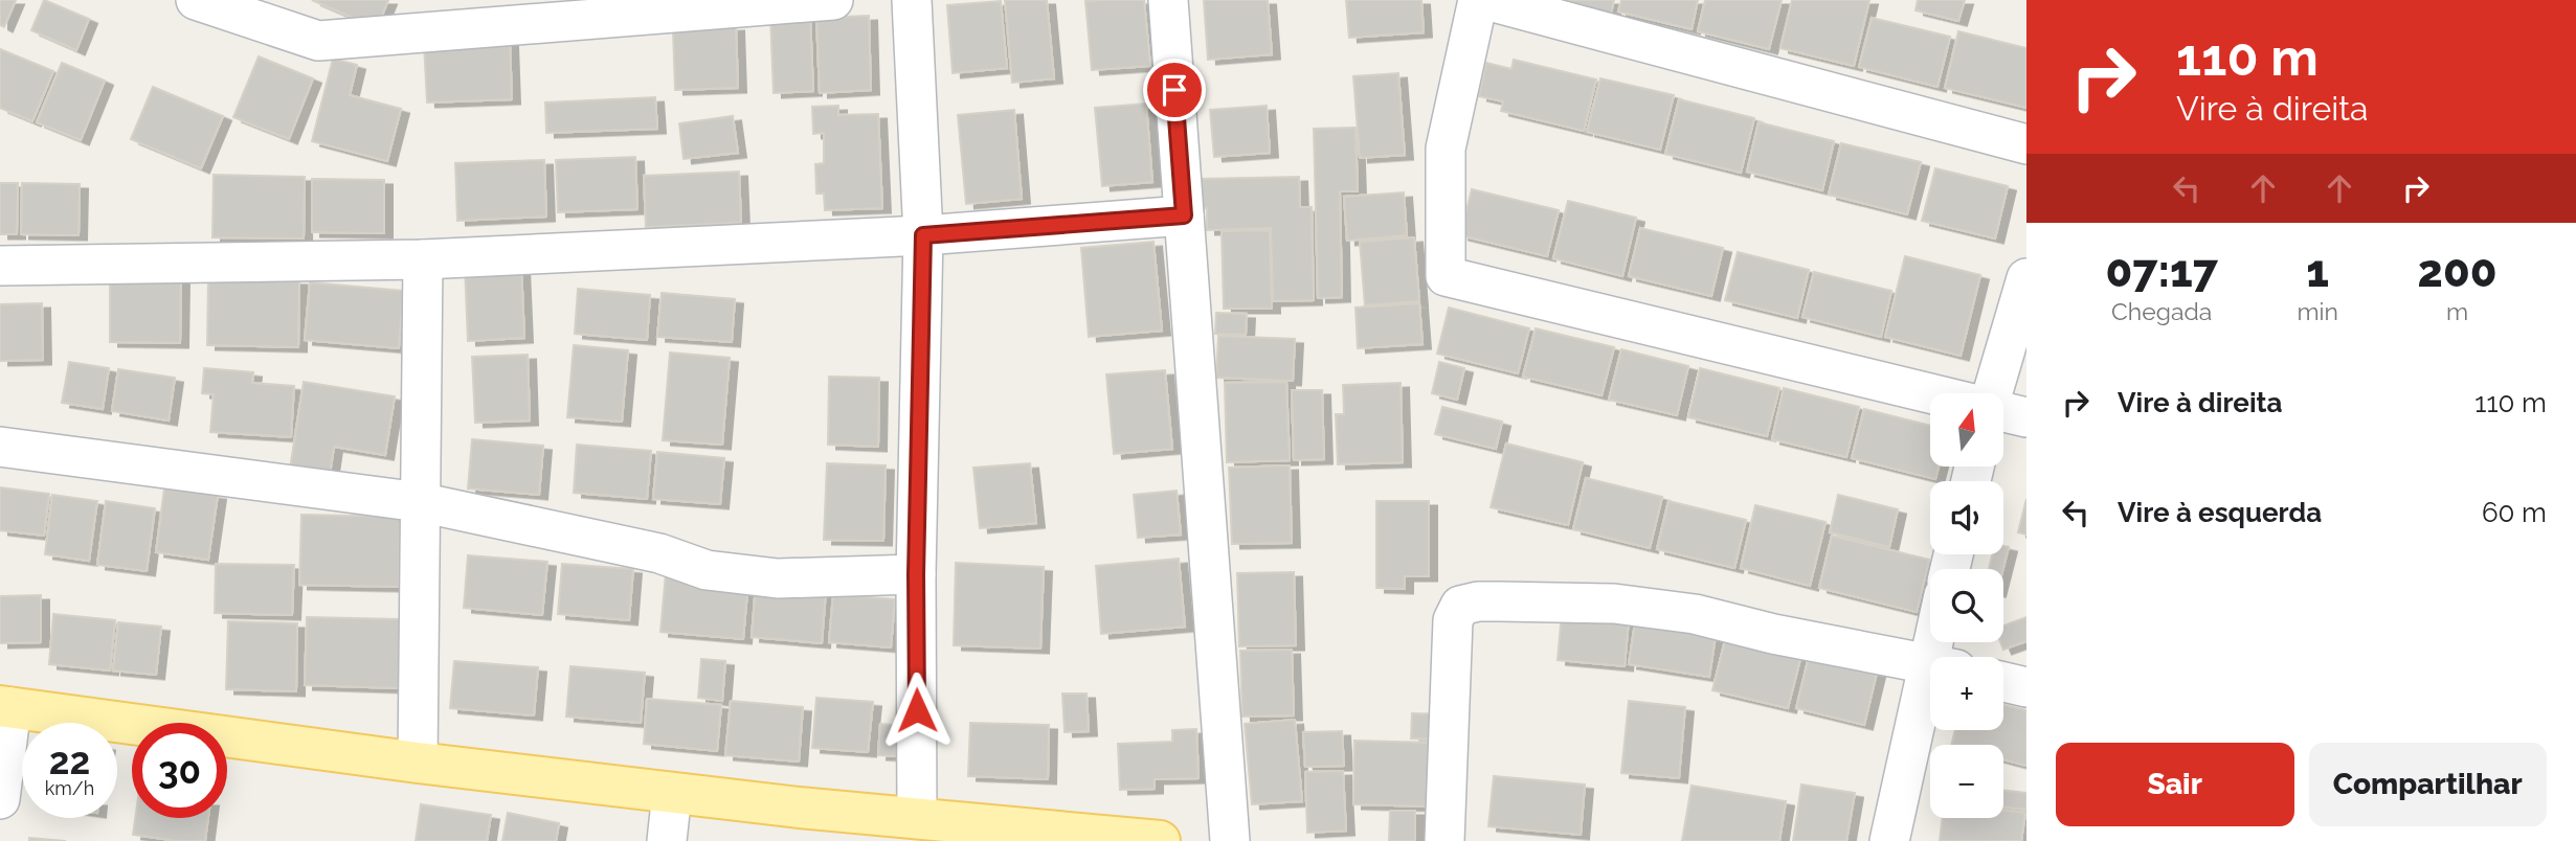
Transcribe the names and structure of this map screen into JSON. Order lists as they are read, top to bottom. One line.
{"north":"top","page":{"turn":["110 m","Vire à direita"],"eta":["07:17","Chegada","1","min","200","m"],"list":[{"name":"Vire à direita","value":"110 m"},{"name":"Vire à esquerda","value":"60 m"}],"map_buttons":["+","−"],"speed":"22 km/h","limit":"30","buttons":["Sair","Compartilhar"]}}
